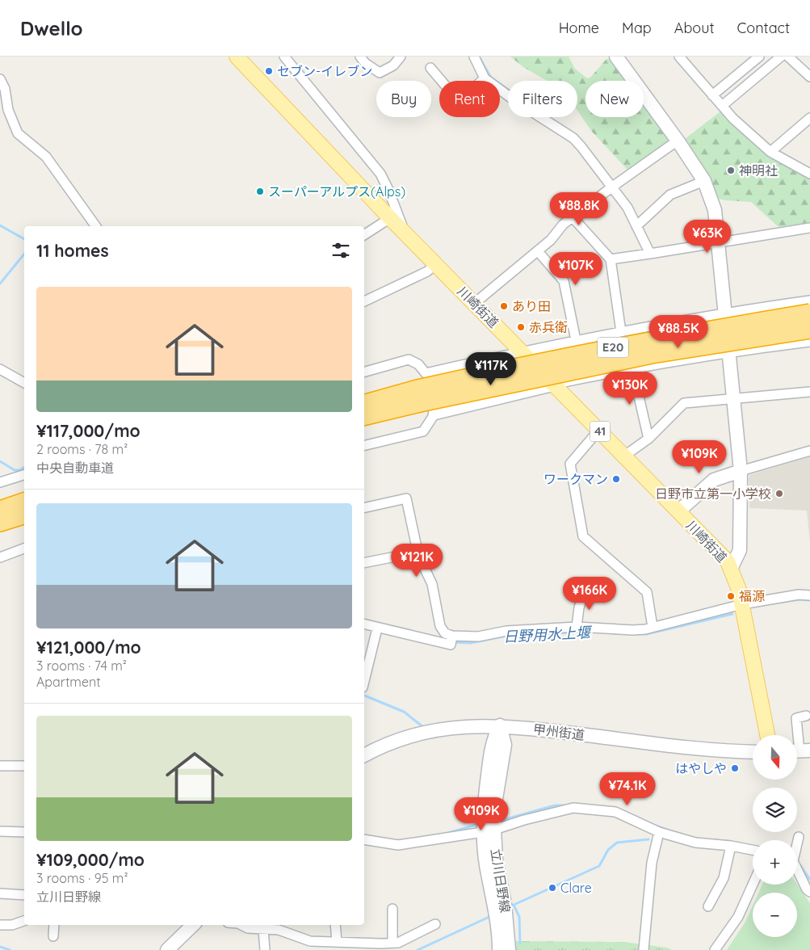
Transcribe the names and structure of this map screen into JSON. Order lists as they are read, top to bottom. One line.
{"streets":{"highway":["E20"],"main road":["川崎街道","41"],"street":["甲州街道","立川日野線"]},"crossings":[["甲州街道","立川日野線"]],"water":["日野用水上堰"],"places":["セブン-イレブン","神明社","スーパーアルプス(Alps)","あり田","赤兵衛","ワークマン","日野市立第一小学校","福源","はやしや","Clare"],"north":"bottom","page":{"header":"Dwello","nav":["Home","Map","About","Contact"],"chip":["Buy","Rent","Filters","New"],"price":["¥88.8K","¥63K","¥107K","¥88.5K","¥117K","¥130K","¥109K","¥121K","¥166K","¥74.1K","¥109K"],"heading":"11 homes","list":[{"name":"¥117,000/mo","note":"2 rooms · 78 m² · 中央自動車道"},{"name":"¥121,000/mo","note":"3 rooms · 74 m² · Apartment"},{"name":"¥109,000/mo","note":"3 rooms · 95 m² · 立川日野線"}],"map_buttons":["+","−"]}}
